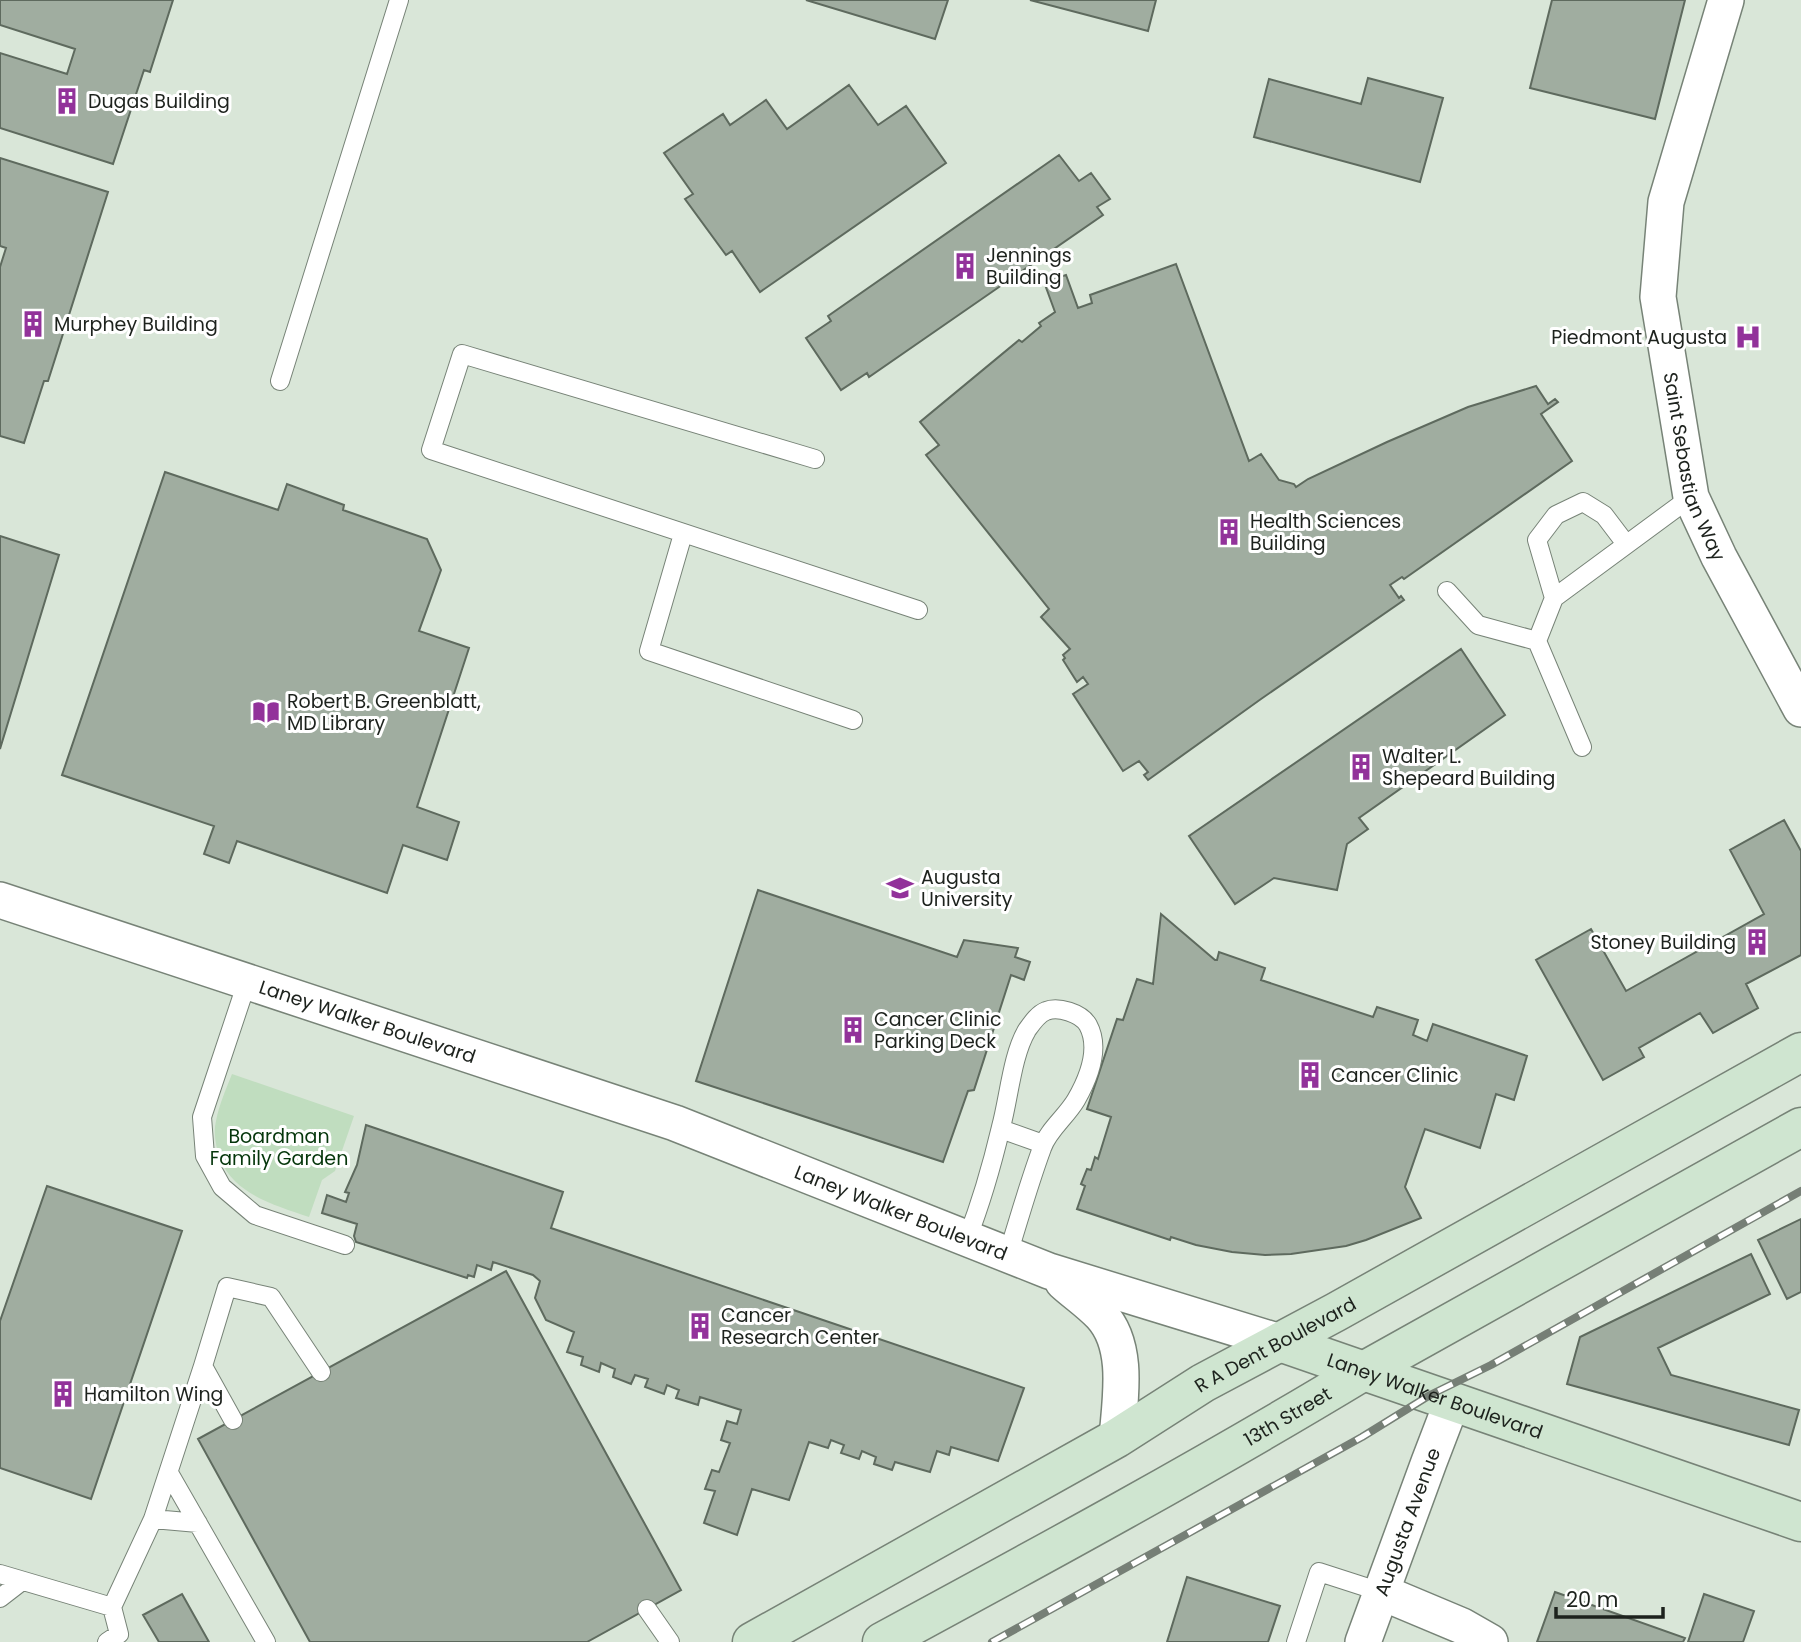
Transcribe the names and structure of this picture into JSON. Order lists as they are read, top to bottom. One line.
{"streets":{"main road":["Laney Walker Boulevard","R A Dent Boulevard","13th Street"],"street":["Saint Sebastian Way","Augusta Avenue"]},"crossings":[["Laney Walker Boulevard","R A Dent Boulevard"],["Laney Walker Boulevard","13th Street"],["Laney Walker Boulevard","Augusta Avenue"]],"parks":["Boardman Family Garden"],"places":{"building":["Dugas Building","Jennings Building","Murphey Building","Health Sciences Building","Walter L. Shepeard Building","Stoney Building","Cancer Clinic Parking Deck","Cancer Clinic","Cancer Research Center","Hamilton Wing"],"hospital":["Piedmont Augusta"],"library":["Robert B. Greenblatt, MD Library"],"school or university":["Augusta University"]},"scale_bar":"20 m"}
